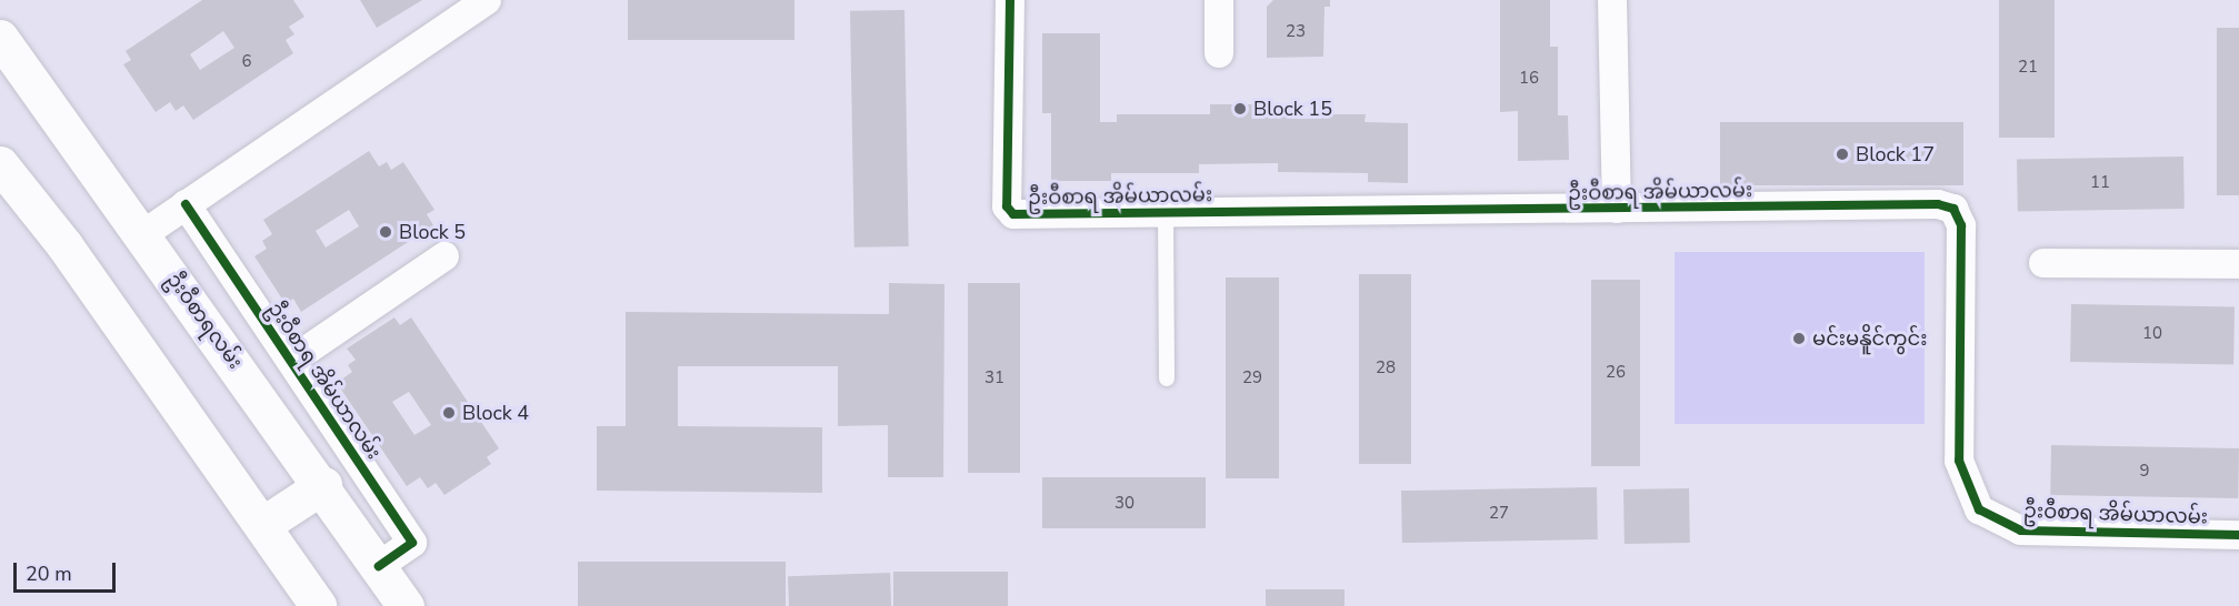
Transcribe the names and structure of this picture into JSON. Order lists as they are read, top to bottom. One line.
{"streets":{"main road":["ဦးဝီစာရလမ်း"],"street":["ဦးဝီစာရ အိမ်ယာလမ်း"]},"crossings":[["ဦးဝီစာရ အိမ်ယာလမ်း","ဦးဝီစာရလမ်း"]],"places":["Block 15","Block 17","Block 5","မင်းမနိူင်ကွင်း","Block 4"],"house_numbers":["23","6","21","16","11","10","28","26","31","29","9","30","27"],"scale_bar":"20 m"}
